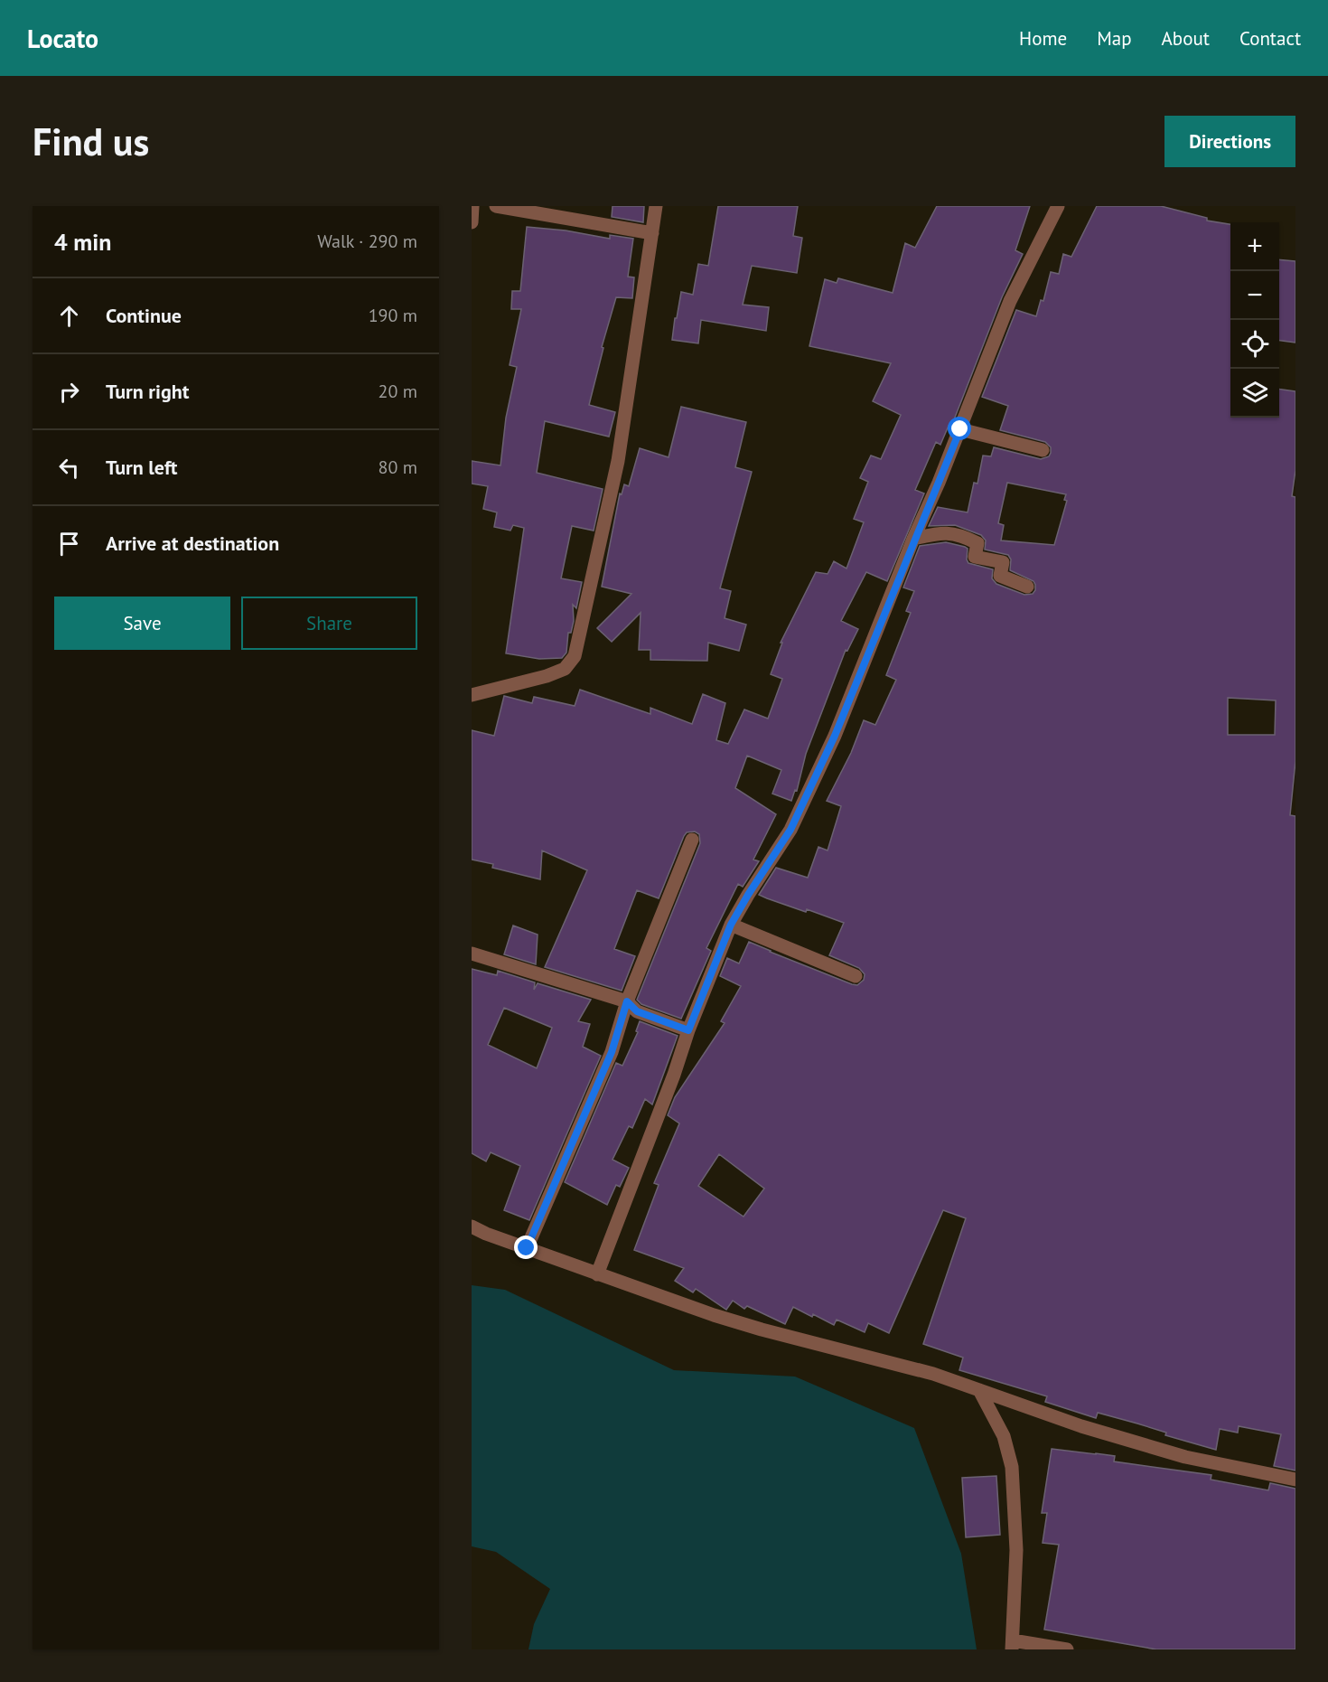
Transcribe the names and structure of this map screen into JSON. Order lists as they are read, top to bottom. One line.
{"page":{"header":"Locato","nav":["Home","Map","About","Contact"],"buttons":["Directions",["Save","Share"]],"title":"Find us","heading":["4 min","Walk · 290 m"],"map_buttons":["+","−"],"list":[["Continue","190 m"],["Turn right","20 m"],["Turn left","80 m"],"Arrive at destination"]}}
